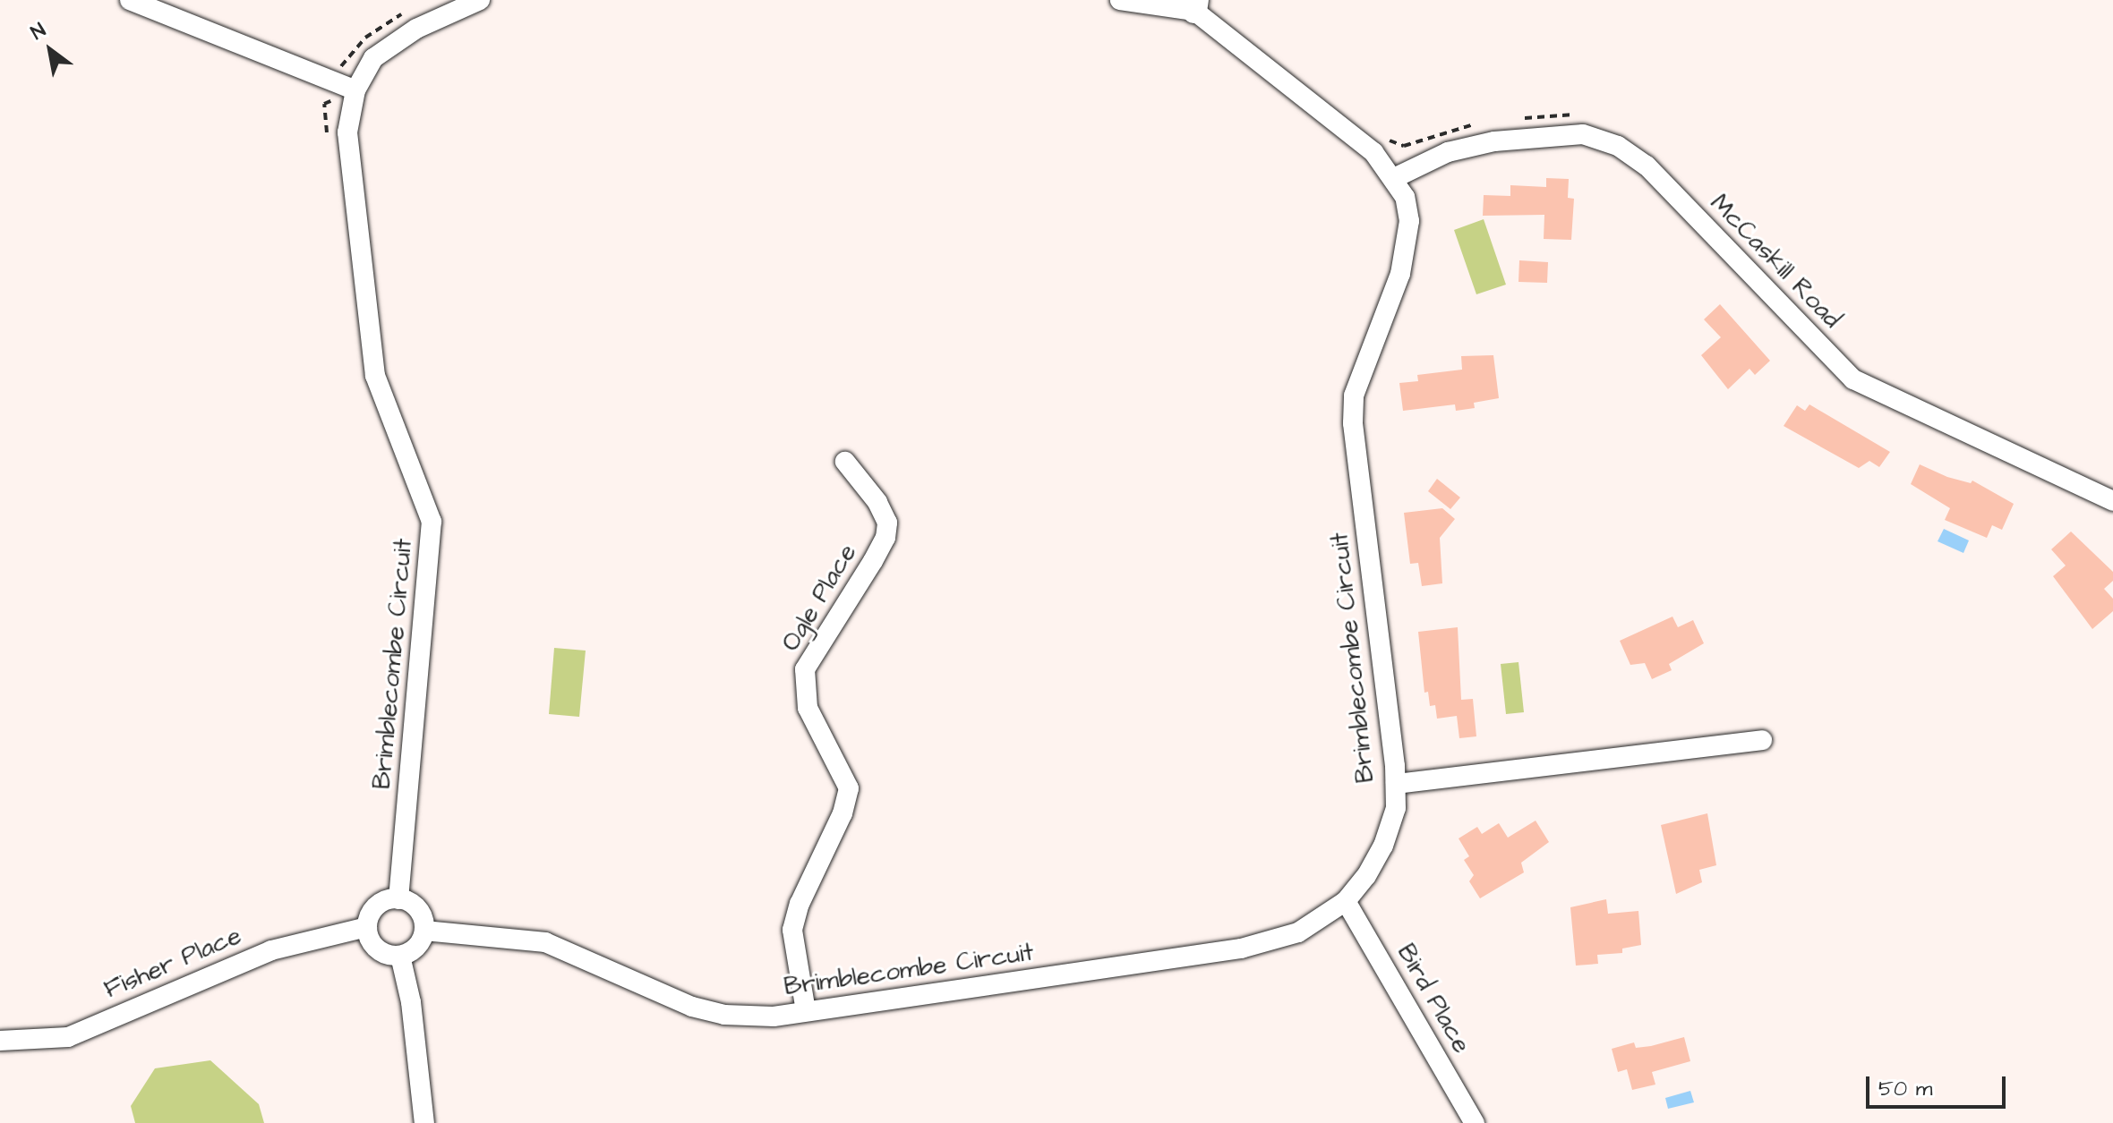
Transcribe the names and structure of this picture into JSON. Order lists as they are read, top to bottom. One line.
{"streets":{"street":["McCaskill Road","Ogle Place","Brimblecombe Circuit","Fisher Place","Bird Place"]},"crossings":[["McCaskill Road","Brimblecombe Circuit"],["Ogle Place","Brimblecombe Circuit"],["Brimblecombe Circuit","Fisher Place"],["Brimblecombe Circuit","Bird Place"]],"scale_bar":"50 m","north":"top left"}
